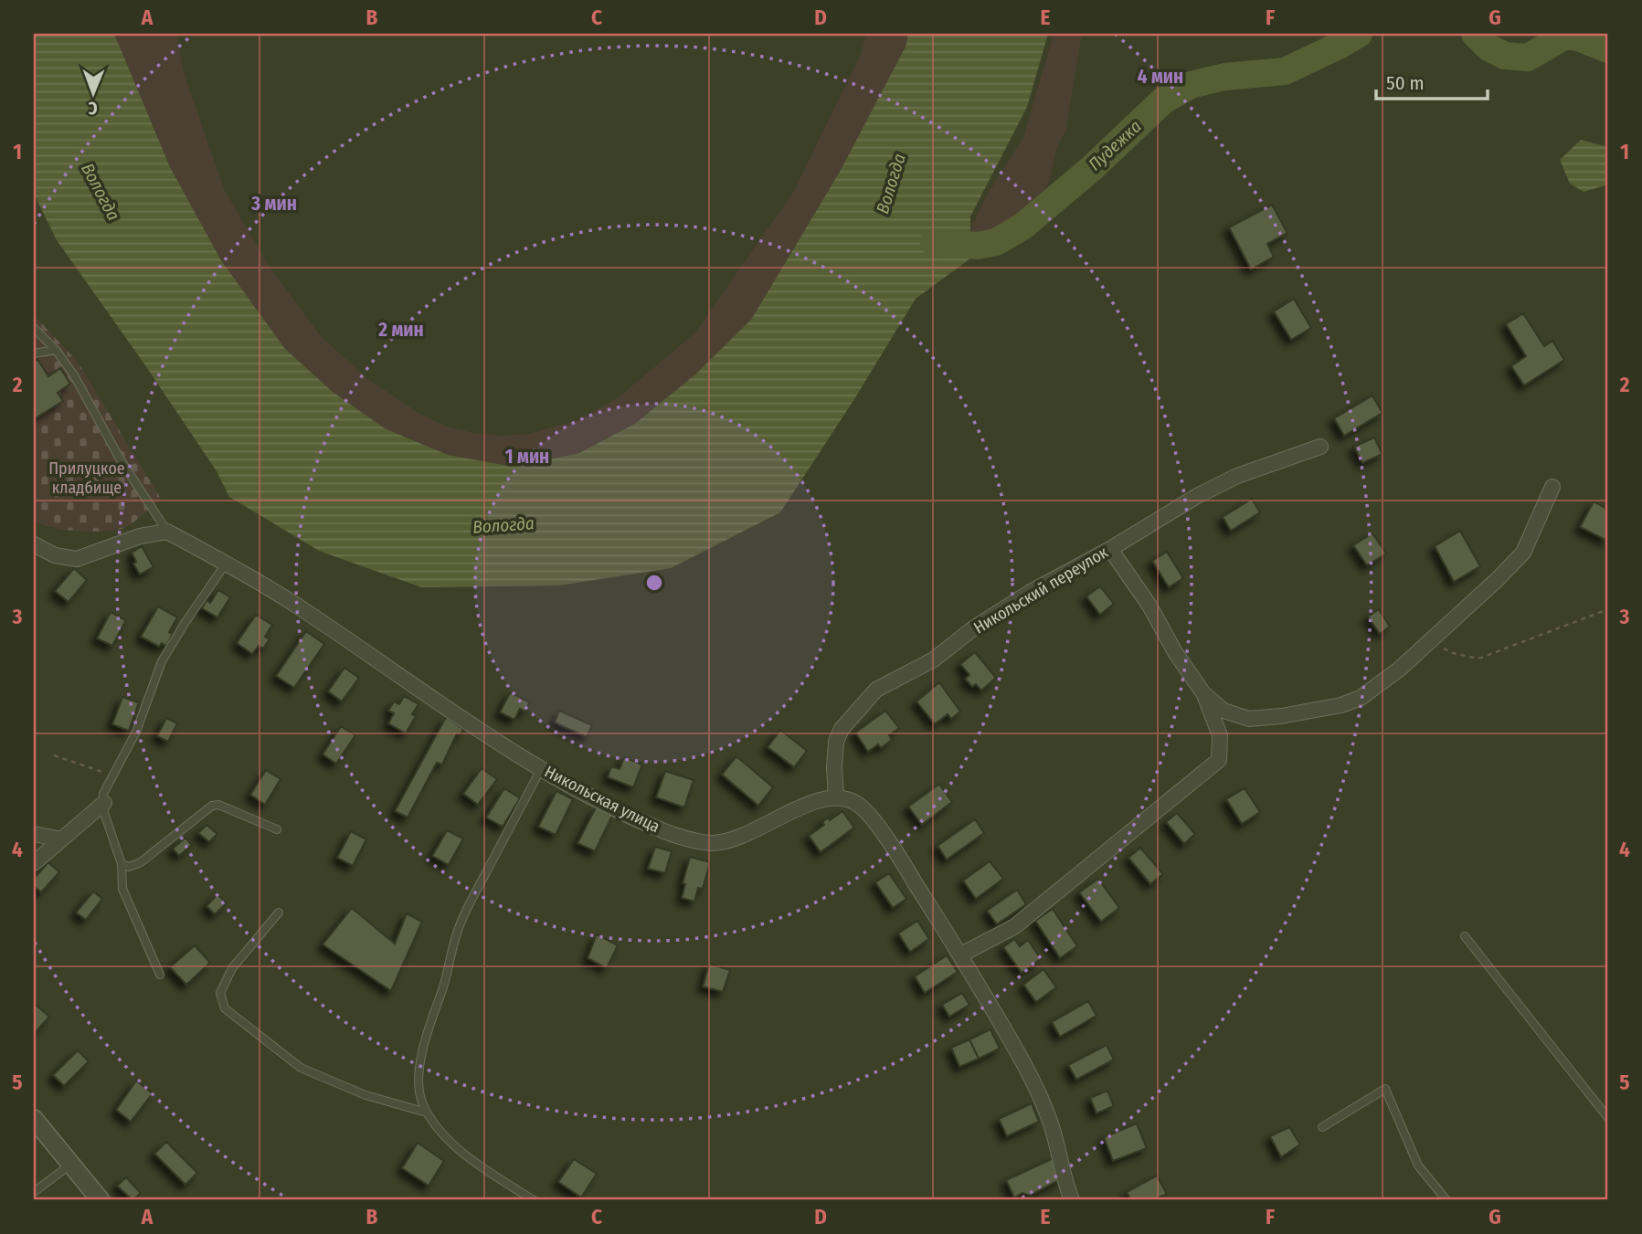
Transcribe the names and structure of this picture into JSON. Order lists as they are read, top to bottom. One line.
{"streets":{"street":["Никольский переулок","Никольская улица"]},"crossings":[["Никольский переулок","Никольская улица"]],"water":["Пудежка","Вологда"],"parks":["Прилуцкое кладбище"],"scale_bar":"50 m","north":"bottom","grid":{"columns":["A","B","C","D","E","F","G"],"rows":["1","2","3","4","5"]},"rings":["4 мин","3 мин","2 мин","1 мин"]}
